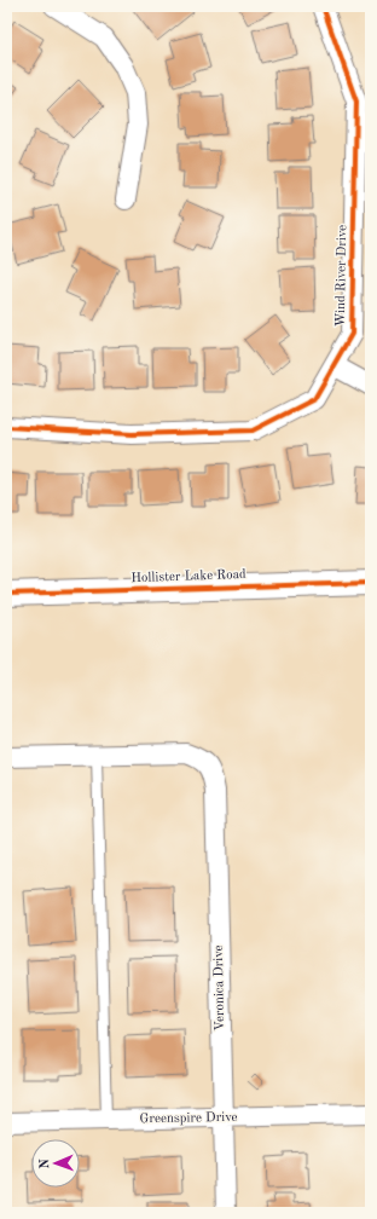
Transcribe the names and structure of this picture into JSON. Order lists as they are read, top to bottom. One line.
{"streets":{"street":["Wind River Drive","Hollister Lake Road","Veronica Drive","Greenspire Drive"]},"crossings":[["Veronica Drive","Greenspire Drive"]],"north":"left"}
